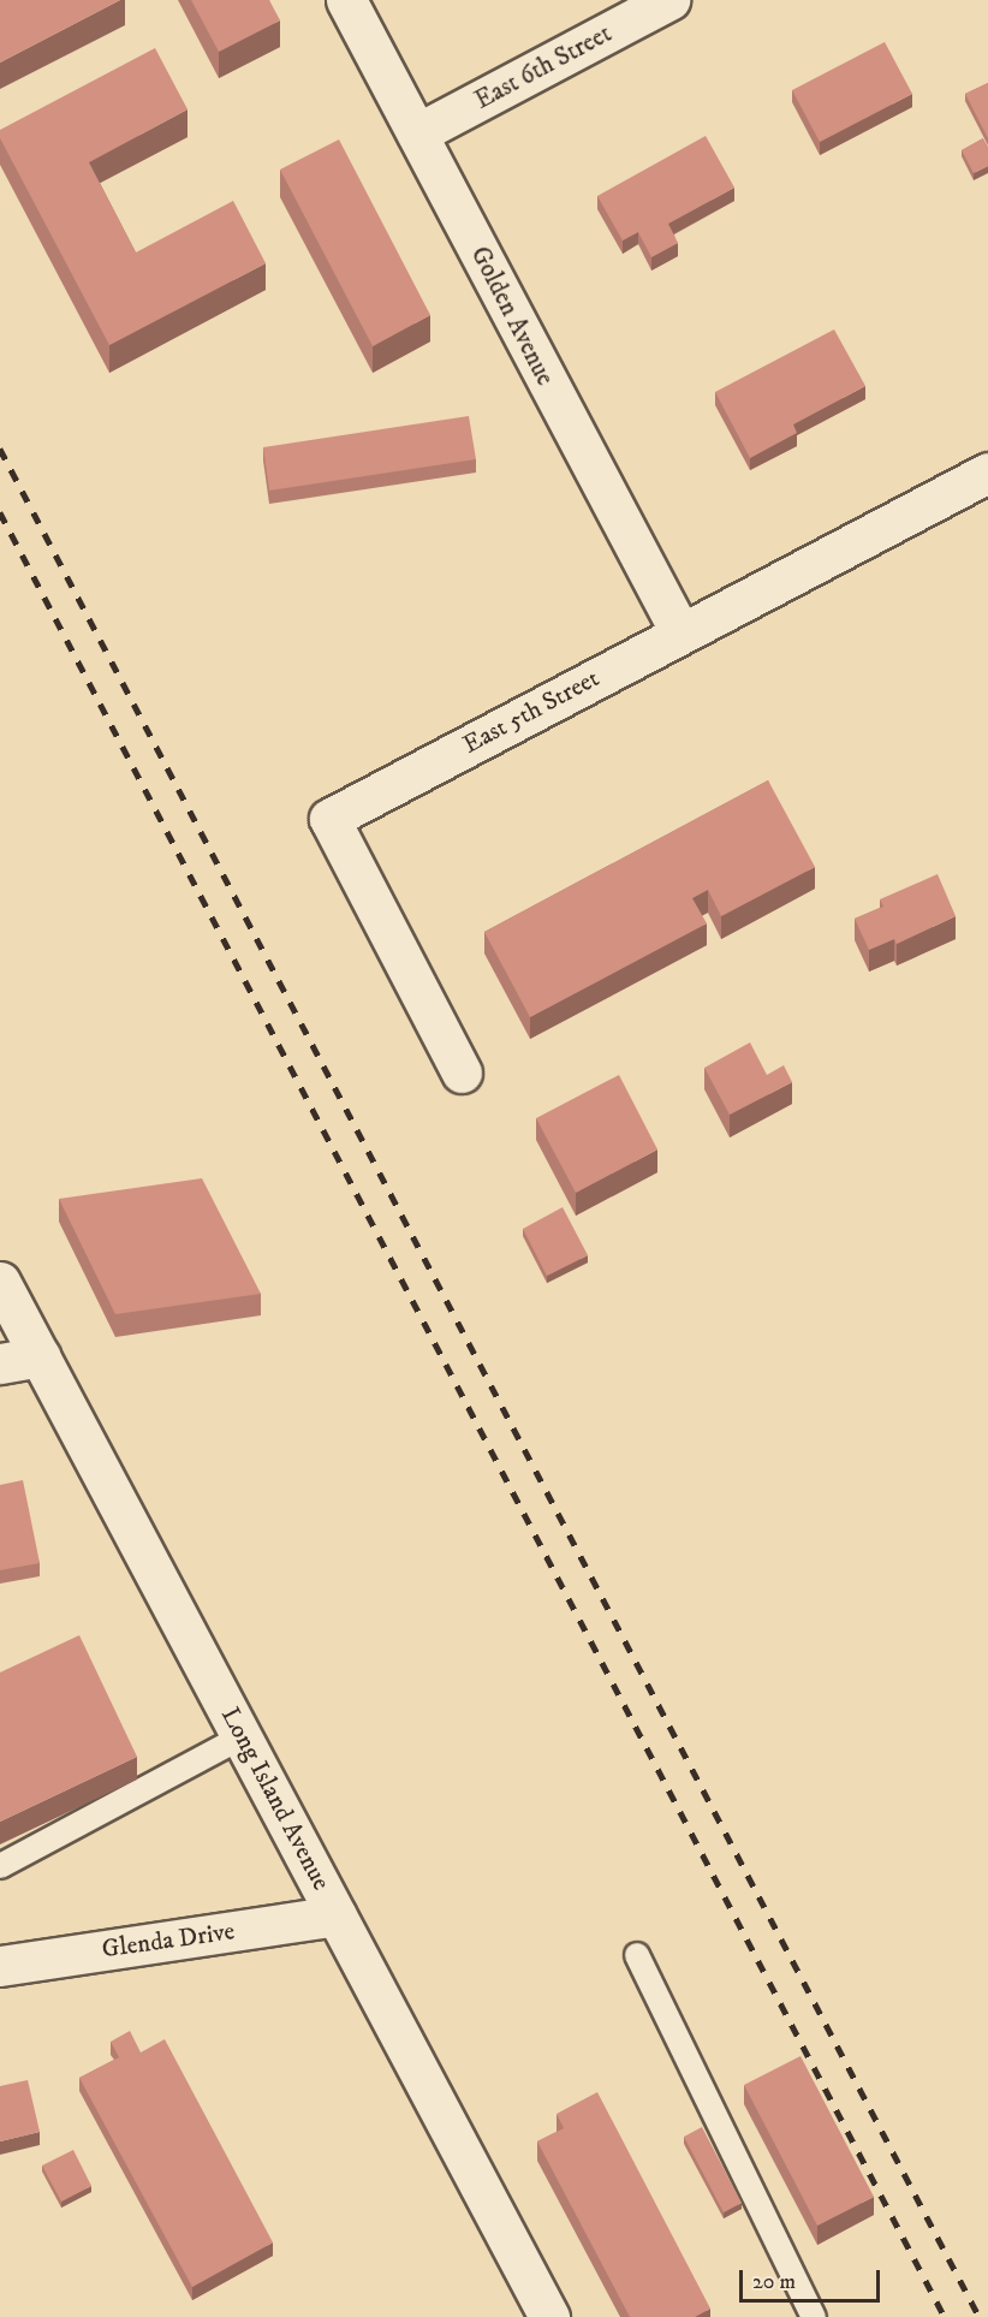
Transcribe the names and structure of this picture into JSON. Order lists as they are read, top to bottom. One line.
{"streets":{"street":["East 6th Street","Golden Avenue","East 5th Street","Long Island Avenue","Glenda Drive"]},"crossings":[["East 6th Street","Golden Avenue"],["Golden Avenue","East 5th Street"],["Long Island Avenue","Glenda Drive"]],"scale_bar":"20 m"}
